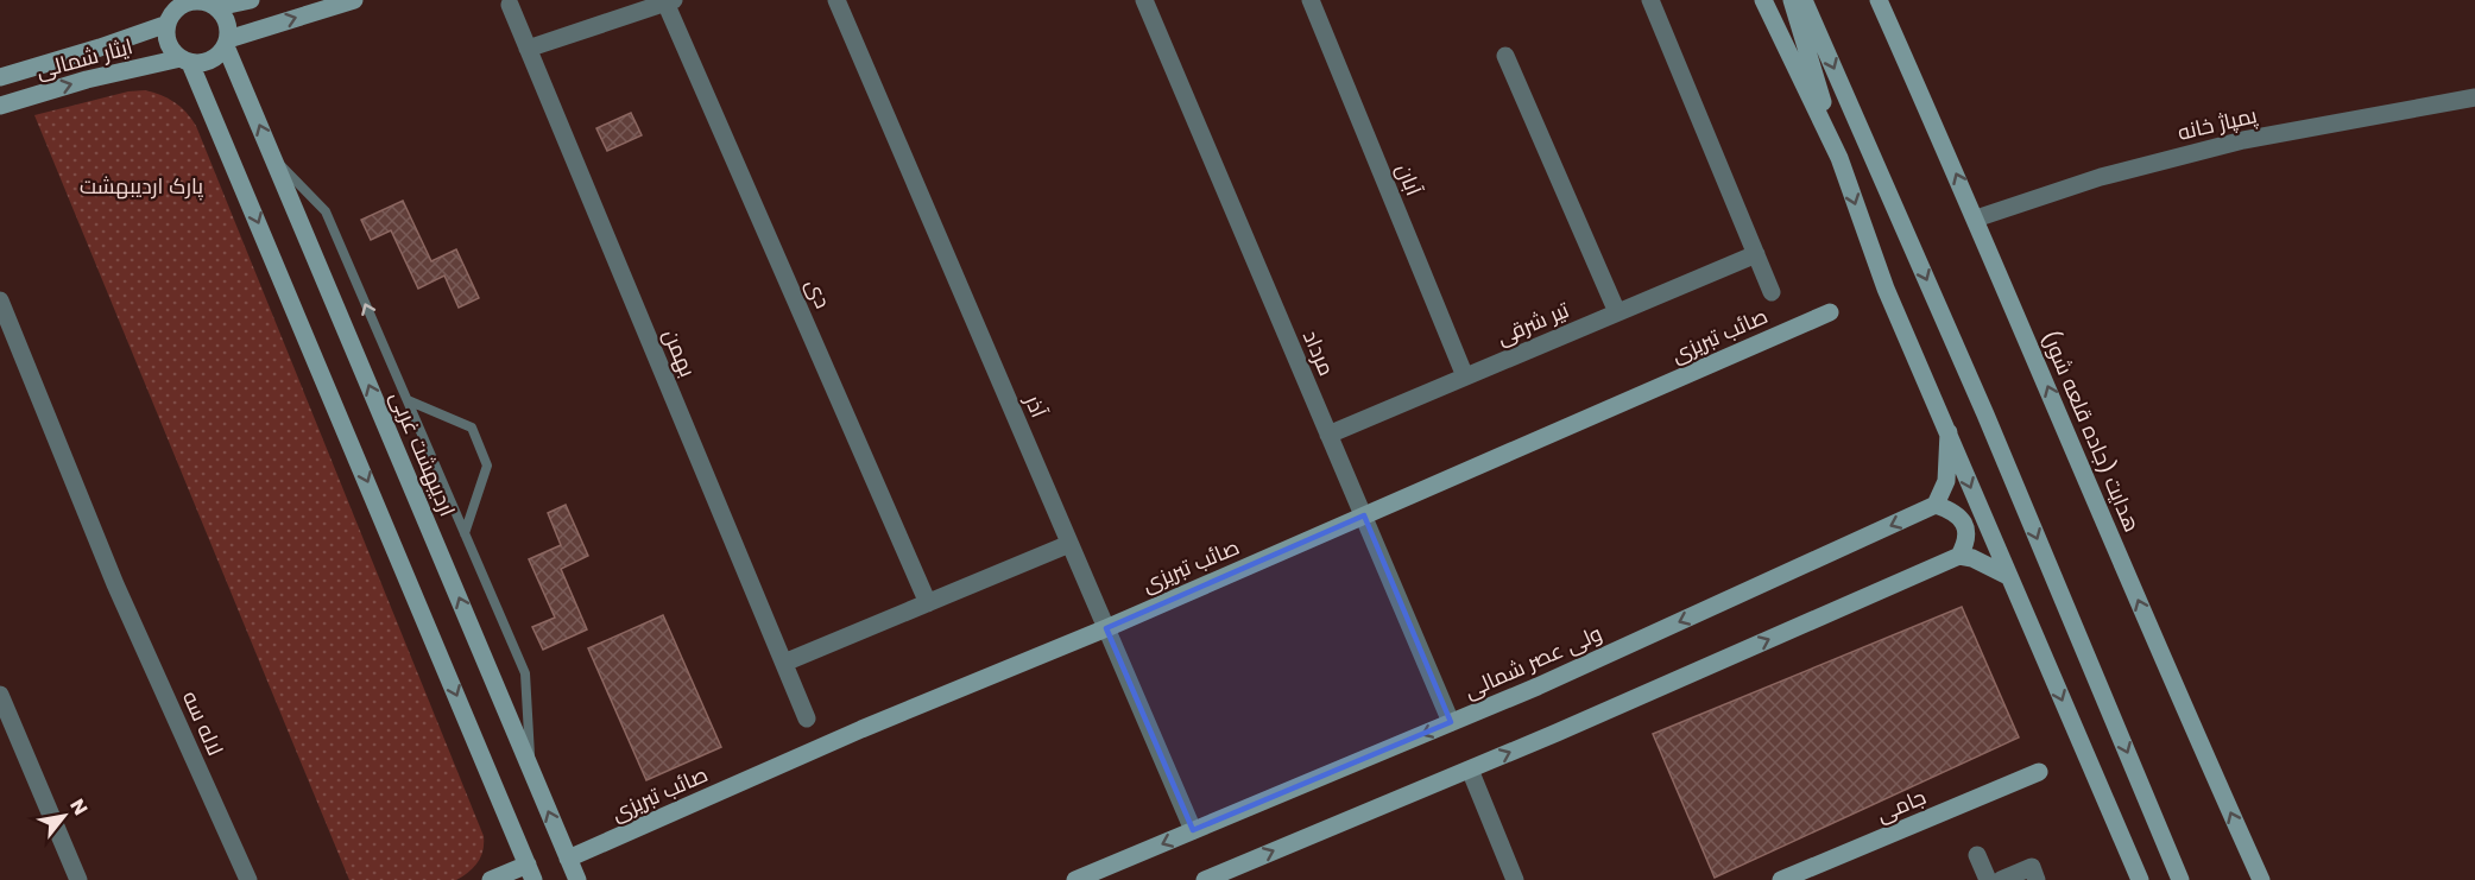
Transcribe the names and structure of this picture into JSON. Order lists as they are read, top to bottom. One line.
{"streets":{"main road":["ایثار شمالی","صائب تبریزی","هدایت (جاده قلعه شور)","اردیبهشت غربی","ولی عصر شمالی","جامی"],"street":["پمپاژ خانه","آبان","دی","تیر شرقی","بهمن","مرداد","آذر","لاله سه"]},"crossings":[["ایثار شمالی","اردیبهشت غربی"],["پمپاژ خانه","هدایت (جاده قلعه شور)"],["آبان","تیر شرقی"],["تیر شرقی","مرداد"],["صائب تبریزی","مرداد"],["صائب تبریزی","آذر"],["صائب تبریزی","اردیبهشت غربی"],["مرداد","ولی عصر شمالی"],["آذر","ولی عصر شمالی"]],"parks":["پارک اردیبهشت"],"north":"top right"}
